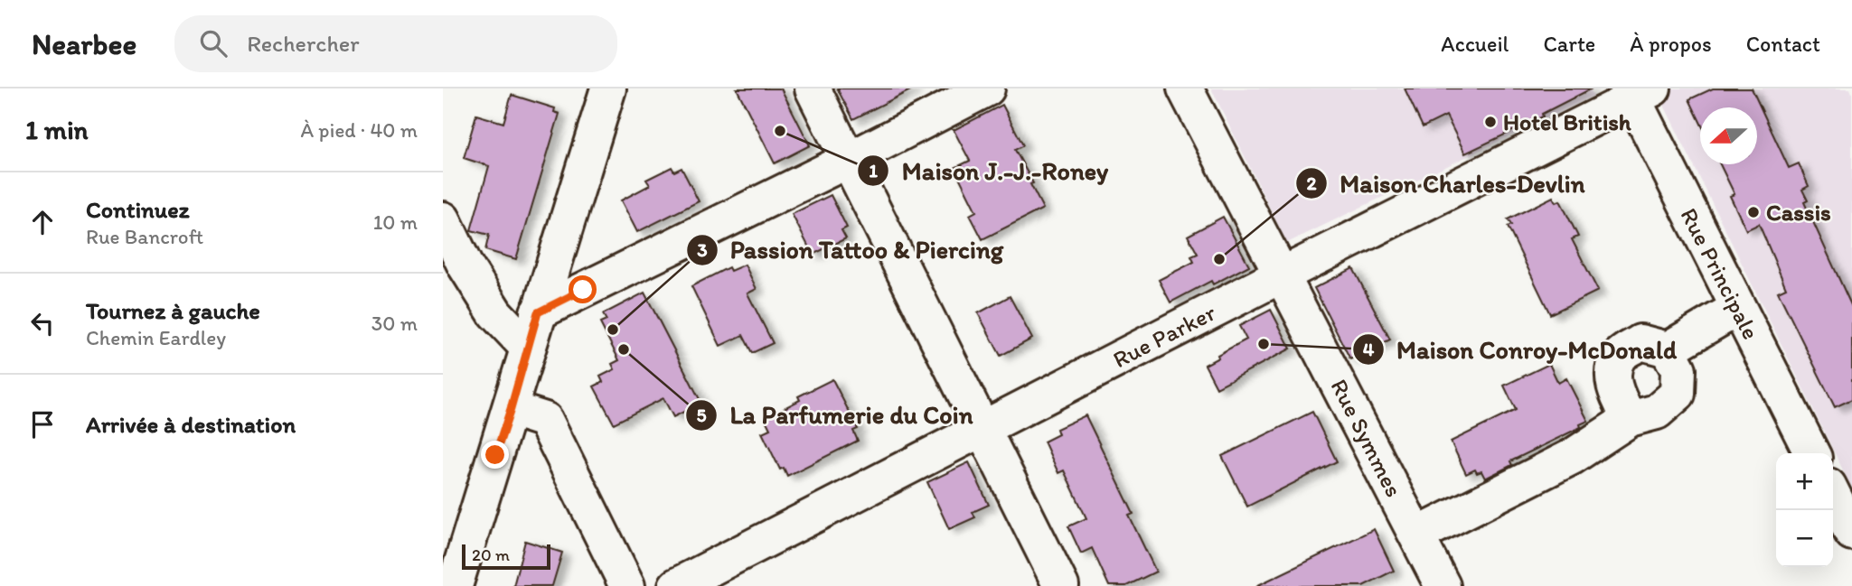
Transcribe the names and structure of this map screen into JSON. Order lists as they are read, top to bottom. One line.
{"streets":{"street":["Rue Principale","Rue Parker","Rue Symmes"]},"crossings":[["Rue Principale","Rue Parker"],["Rue Parker","Rue Symmes"]],"places":["Hotel British","Maison J.-J.-Roney","Cassis","Maison Charles-Devlin","Passion Tattoo & Piercing","Maison Conroy-McDonald","La Parfumerie du Coin"],"scale_bar":"20 m","north":"left","page":{"header":"Nearbee","search":"Rechercher","nav":["Accueil","Carte","À propos","Contact"],"heading":["1 min","À pied · 40 m"],"list":[["Continuez","Rue Bancroft","10 m"],["Tournez à gauche","Chemin Eardley","30 m"],"Arrivée à destination"],"map_buttons":["+","−"],"scale":"20 m"}}
